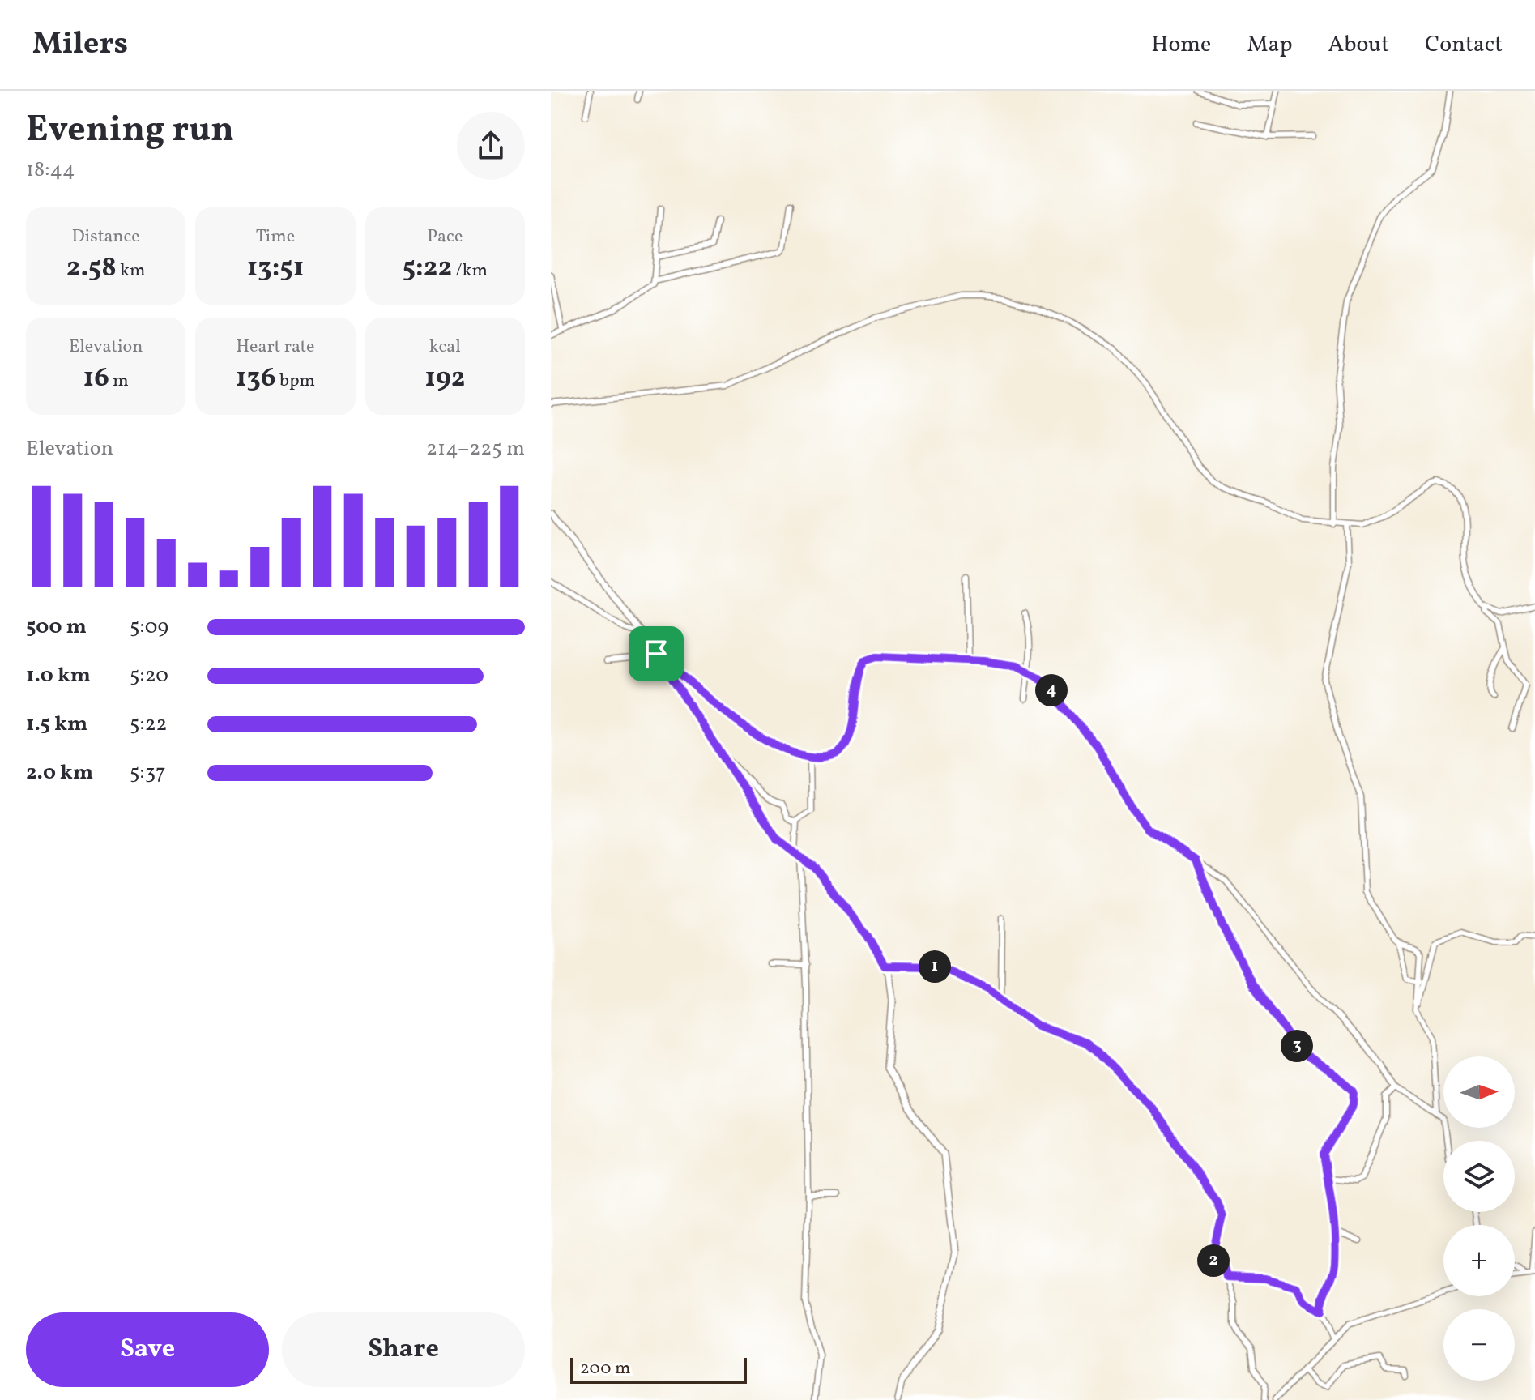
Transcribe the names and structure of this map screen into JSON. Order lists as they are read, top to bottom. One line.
{"scale_bar":"200 m","north":"right","page":{"header":"Milers","nav":["Home","Map","About","Contact"],"heading":["Evening run","18:44"],"stats":[["Distance","2.58 km"],["Time","13:51"],["Pace","5:22 /km"],["Elevation","16 m"],["Heart rate","136 bpm"],["kcal","192"]],"chart":["Elevation","214–225 m"],"list":[{"name":"500 m","note":"5:09"},{"name":"1.0 km","note":"5:20"},{"name":"1.5 km","note":"5:22"},{"name":"2.0 km","note":"5:37"}],"pins":["4","1","3","2"],"map_buttons":["+","−"],"buttons":["Save","Share"],"scale":"200 m"}}
